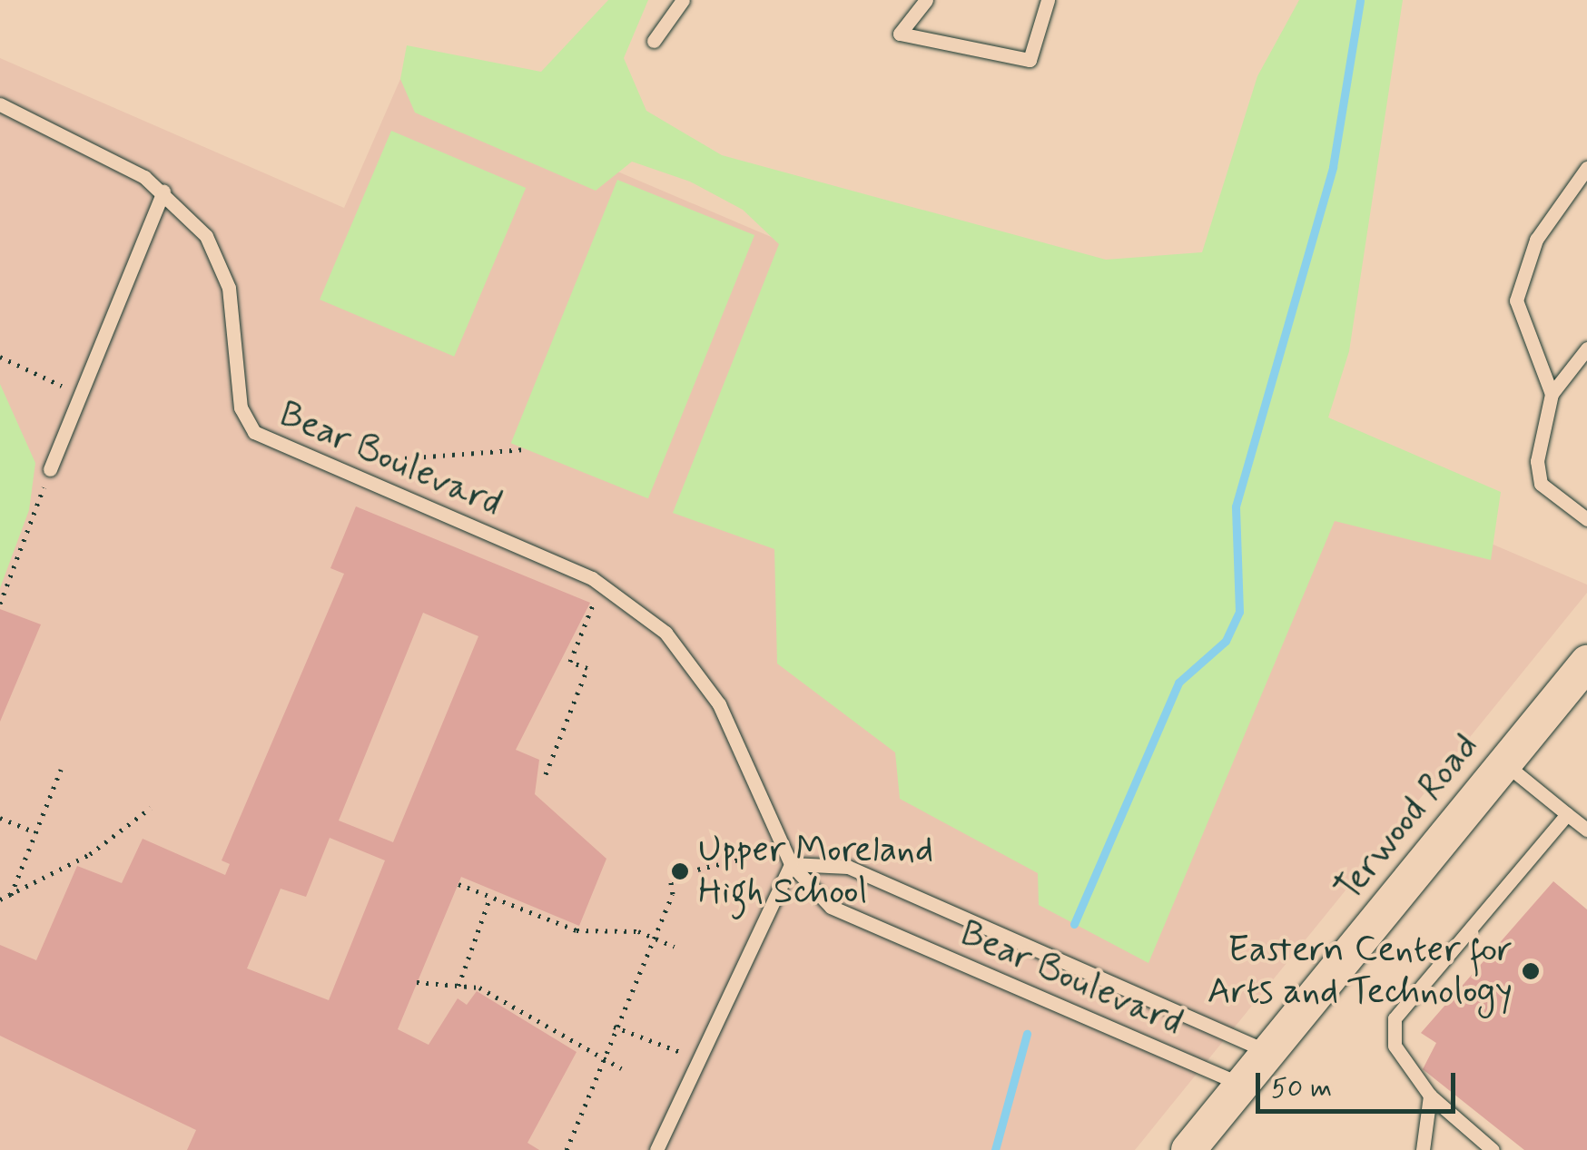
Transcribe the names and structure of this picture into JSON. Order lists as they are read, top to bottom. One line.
{"streets":{"street":["Terwood Road"],"lane":["Bear Boulevard"]},"crossings":[["Bear Boulevard","Terwood Road"]],"places":["Upper Moreland High School","Eastern Center for Arts and Technology"],"scale_bar":"50 m"}
